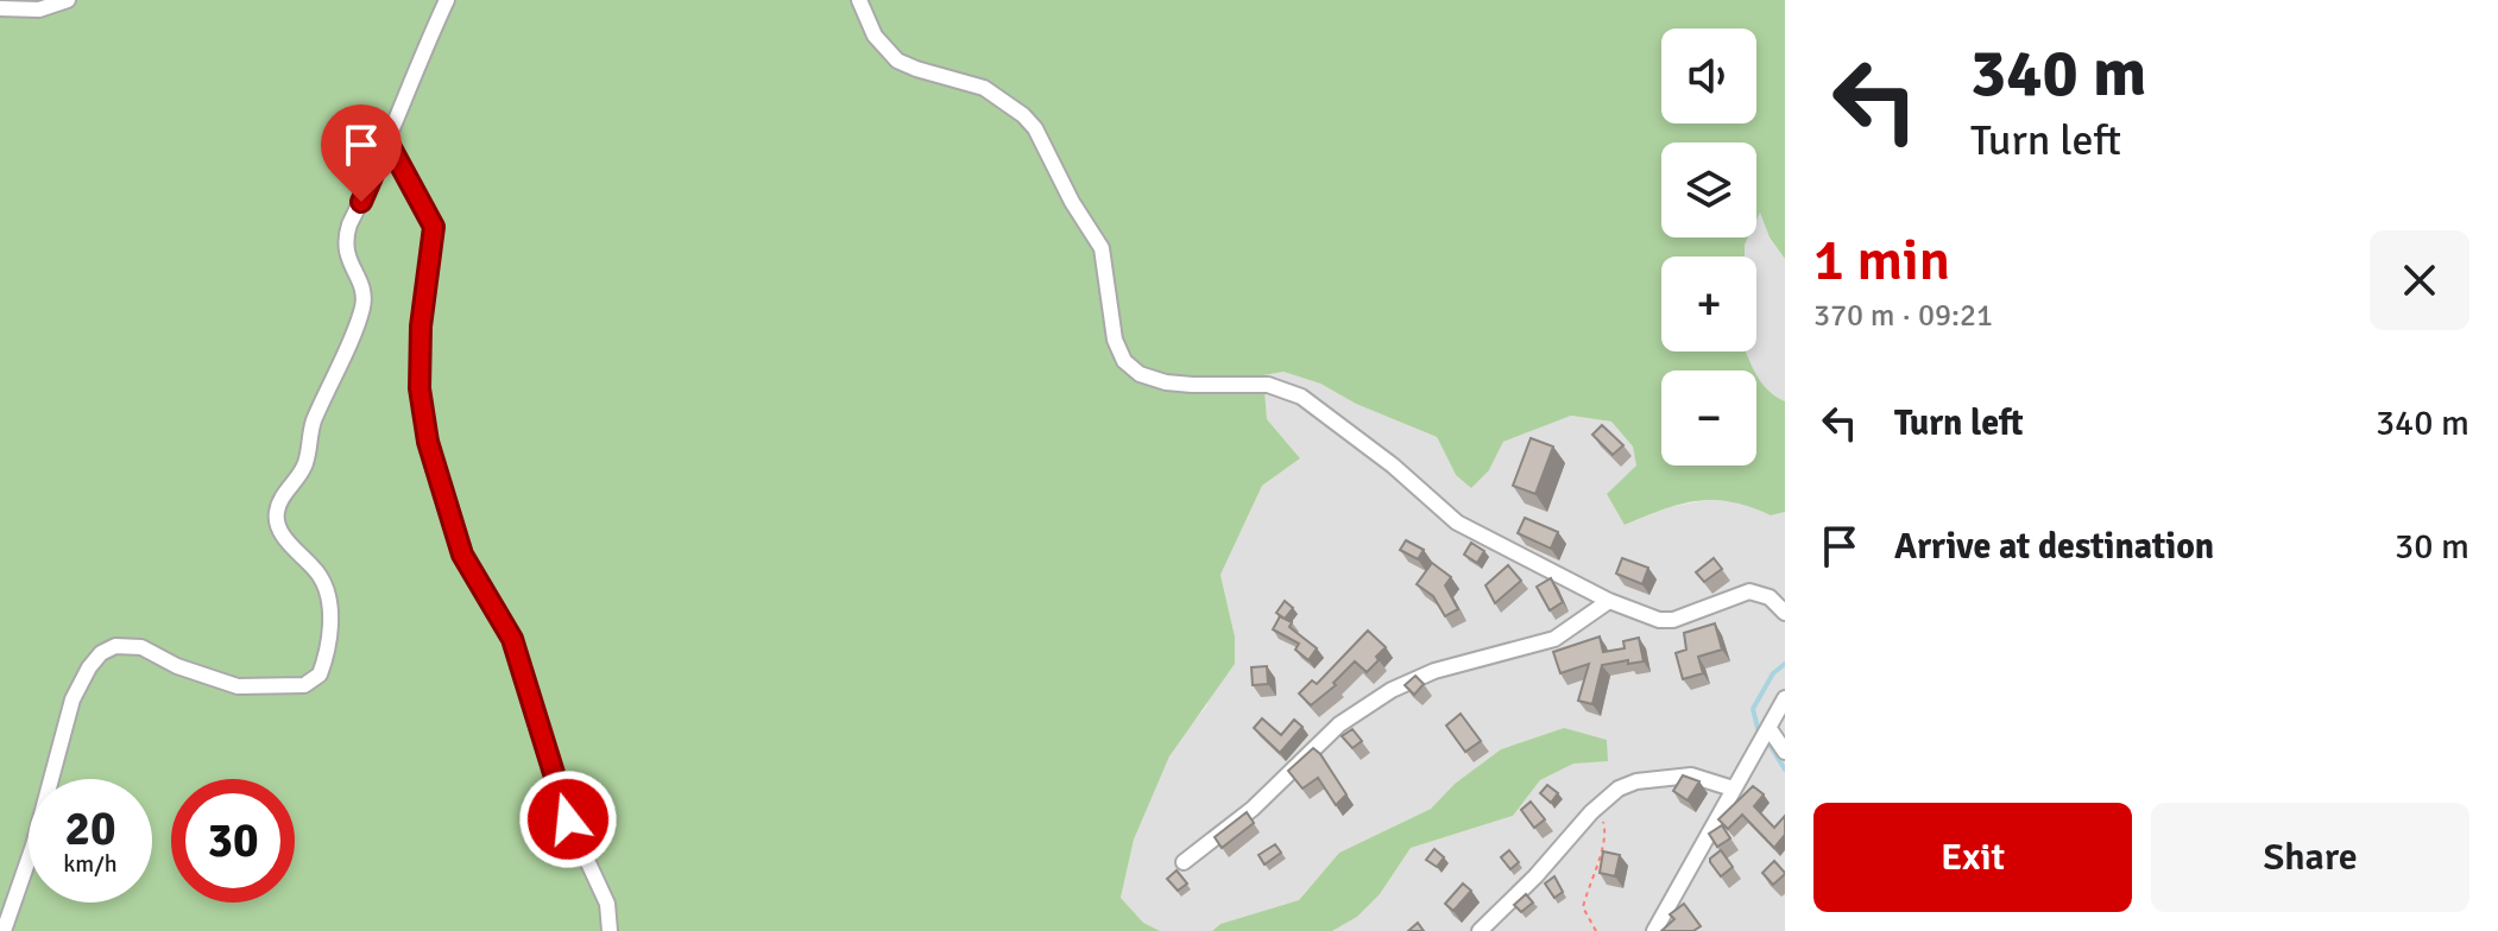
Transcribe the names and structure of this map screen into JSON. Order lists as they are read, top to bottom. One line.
{"page":{"turn":["340 m","Turn left"],"map_buttons":["+","−"],"heading":["1 min","370 m · 09:21"],"list":[{"name":"Turn left","value":"340 m"},{"name":"Arrive at destination","value":"30 m"}],"speed":"20 km/h","limit":"30","buttons":["Exit","Share"]}}
